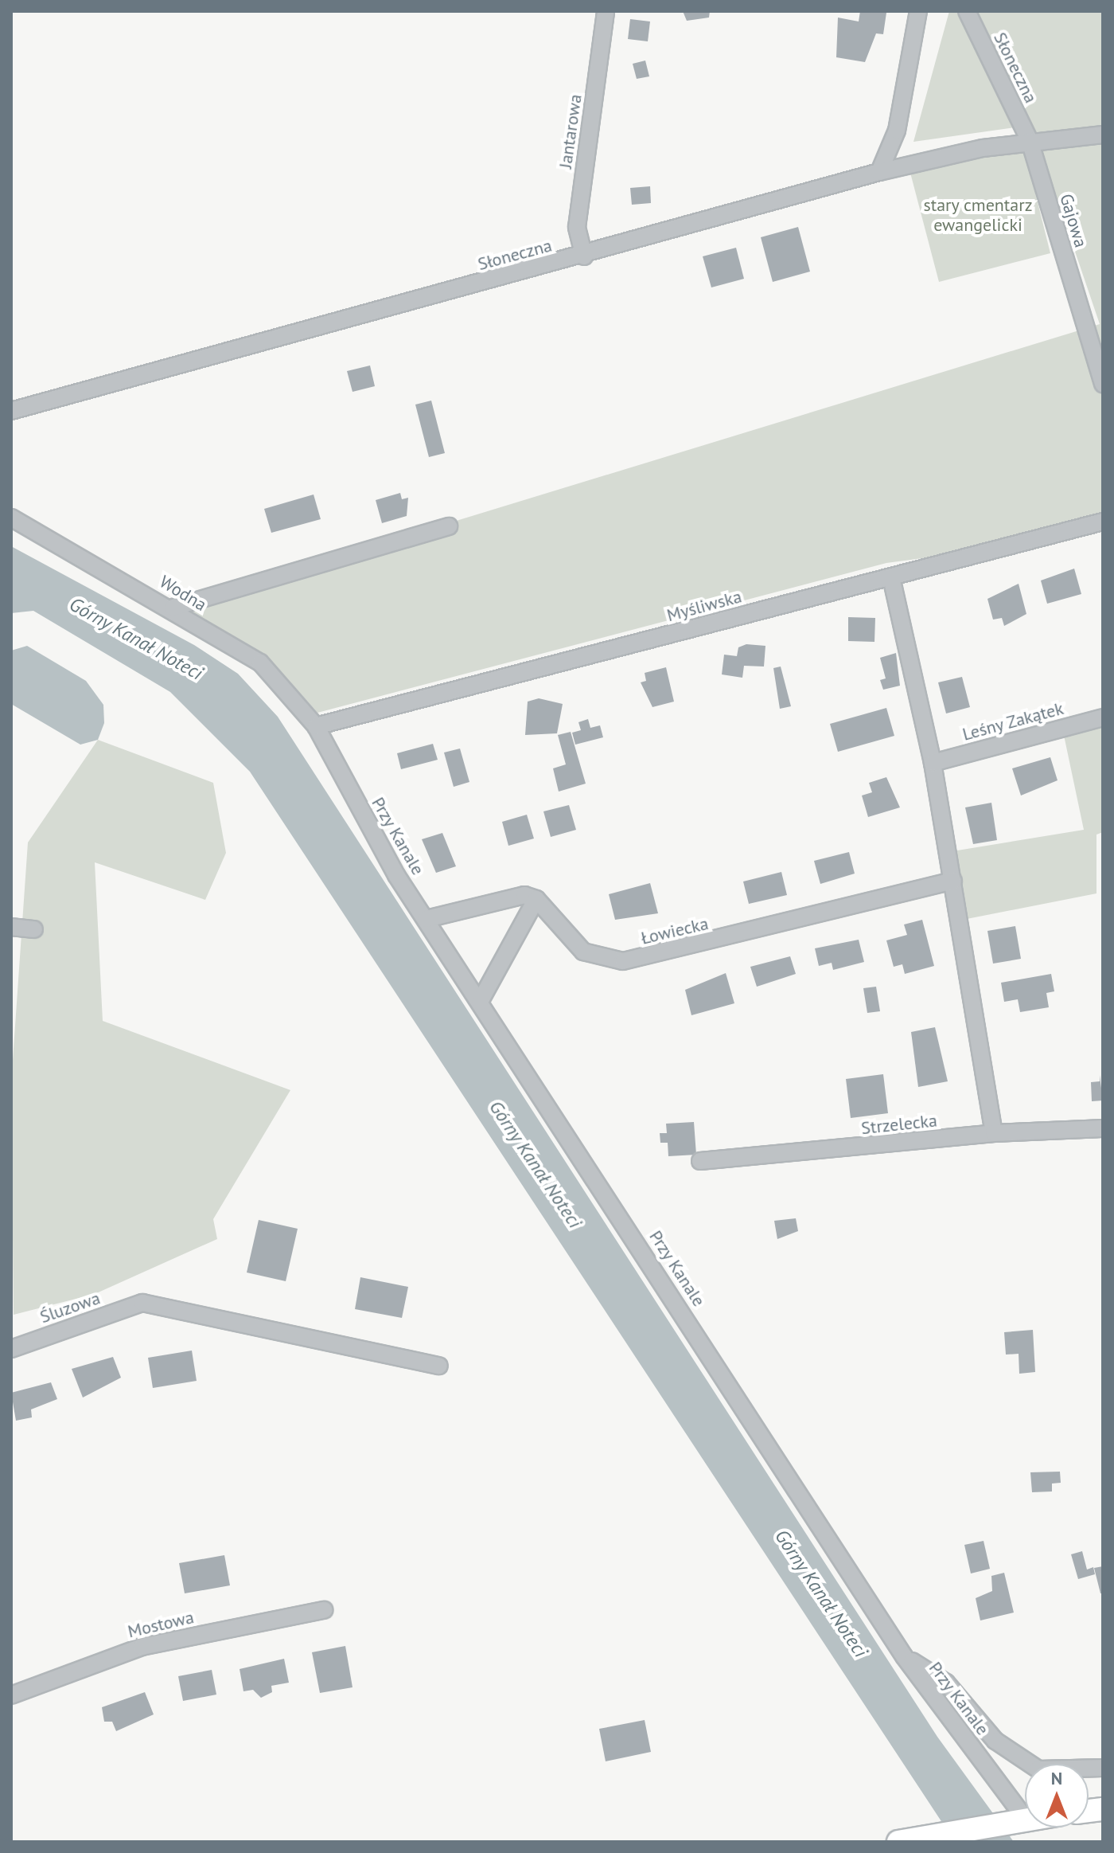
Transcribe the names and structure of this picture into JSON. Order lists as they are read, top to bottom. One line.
{"streets":{"street":["Słoneczna","Jantarowa","Gajowa","Wodna","Myśliwska","Leśny Zakątek","Przy Kanale","Łowiecka","Strzelecka","Śluzowa","Mostowa"]},"crossings":[["Słoneczna","Jantarowa"],["Słoneczna","Gajowa"],["Wodna","Myśliwska"],["Wodna","Przy Kanale"],["Myśliwska","Przy Kanale"]],"water":["Górny Kanał Noteci"],"parks":["stary cmentarz ewangelicki"],"north":"top"}
